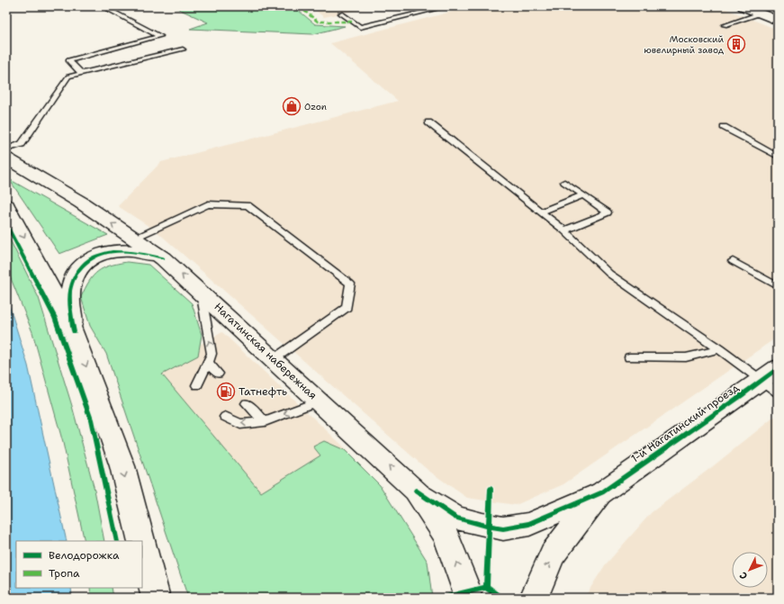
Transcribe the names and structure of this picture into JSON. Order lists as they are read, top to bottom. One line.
{"streets":{"main road":["Нагатинская набережная","1-й Нагатинский проезд"]},"places":{"building":["Московский ювелирный завод"],"shop":["Ozon"],"fuel station":["Татнефть"]},"legend":["Велодорожка","Тропа"],"north":"bottom left"}
